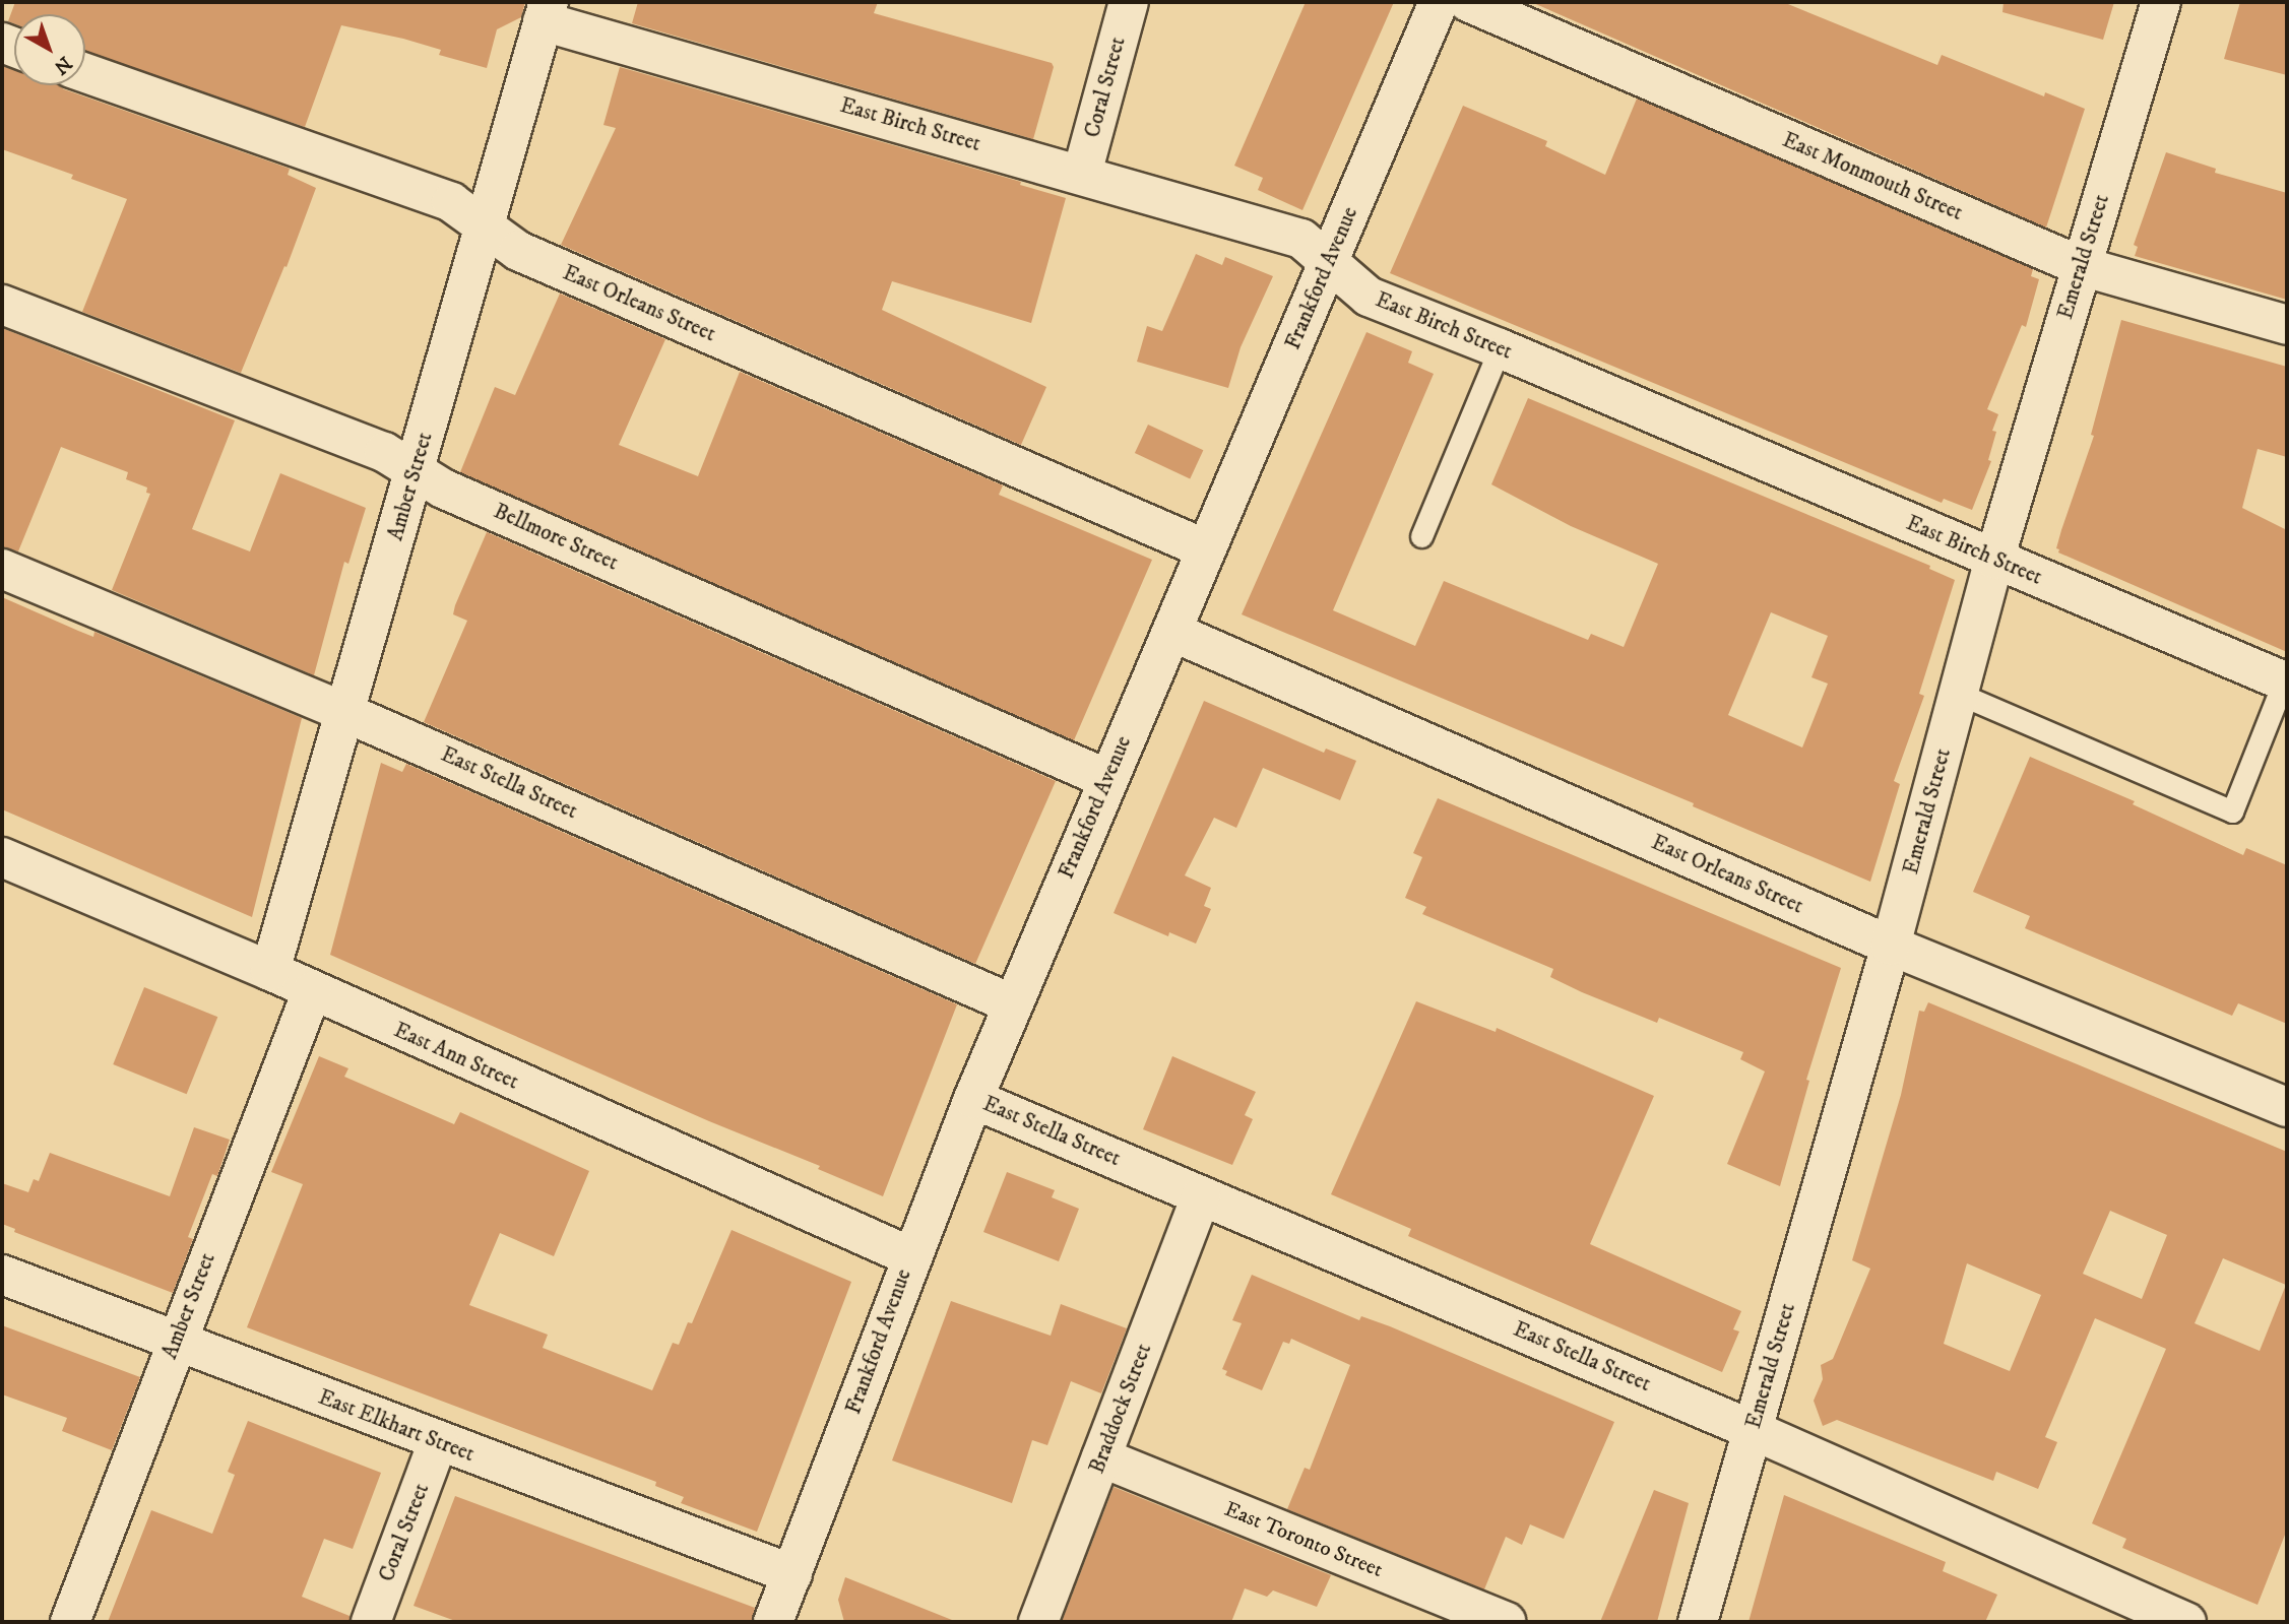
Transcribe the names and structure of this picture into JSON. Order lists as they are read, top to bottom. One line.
{"streets":{"street":["Coral Street","East Birch Street","East Monmouth Street","Emerald Street","Frankford Avenue","East Orleans Street","Amber Street","Bellmore Street","East Stella Street","East Ann Street","Braddock Street","East Elkhart Street","East Toronto Street"]},"crossings":[["Coral Street","East Birch Street"],["Coral Street","East Elkhart Street"],["East Birch Street","Emerald Street"],["East Birch Street","Frankford Avenue"],["East Birch Street","Amber Street"],["East Monmouth Street","Emerald Street"],["Emerald Street","East Orleans Street"],["Emerald Street","East Stella Street"],["Frankford Avenue","East Orleans Street"],["Frankford Avenue","Bellmore Street"],["Frankford Avenue","East Stella Street"],["Frankford Avenue","East Ann Street"],["Frankford Avenue","East Elkhart Street"],["East Orleans Street","Amber Street"],["Amber Street","Bellmore Street"],["Amber Street","East Stella Street"],["Amber Street","East Ann Street"],["Amber Street","East Elkhart Street"],["East Stella Street","Braddock Street"],["Braddock Street","East Toronto Street"]],"north":"bottom right"}
